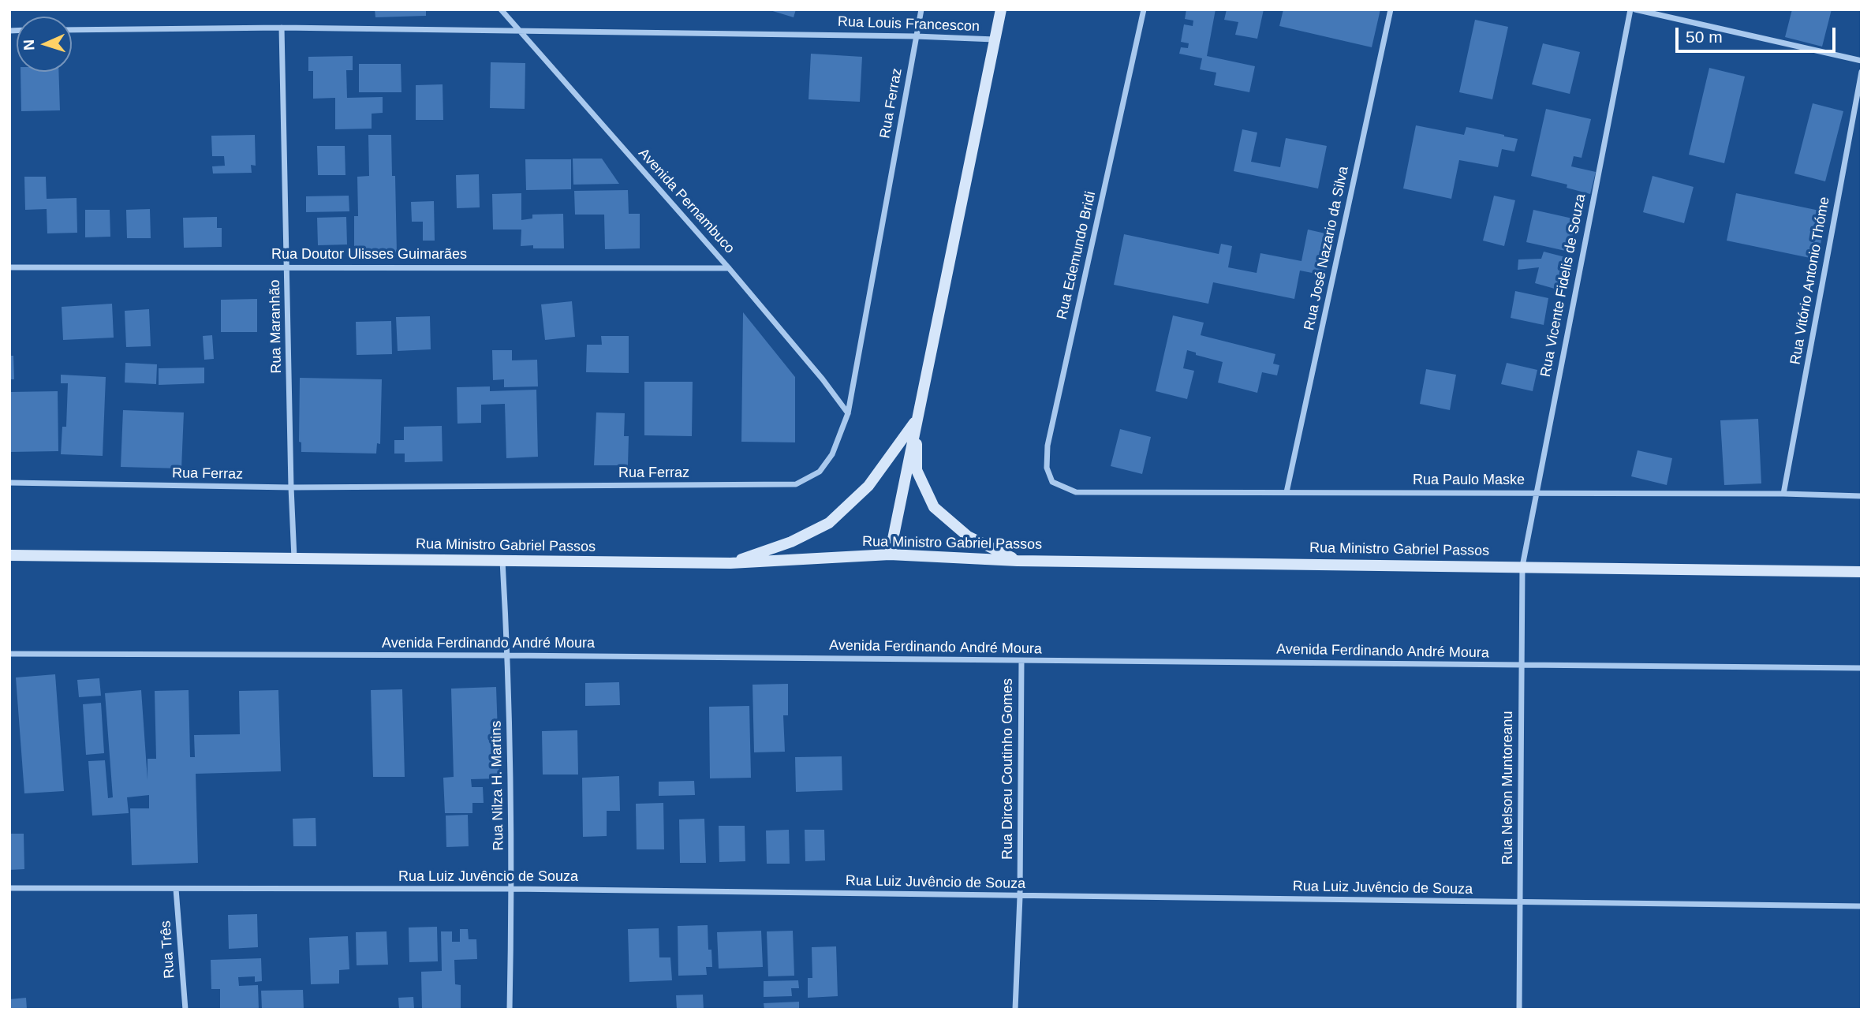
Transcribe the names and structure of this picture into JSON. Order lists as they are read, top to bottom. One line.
{"streets":{"main road":["Rua Ministro Gabriel Passos"],"street":["Rua Louis Francescon","Rua Ferraz","Avenida Pernambuco","Rua José Nazario da Silva","Rua Doutor Ulisses Guimarães","Rua Edemundo Bridi","Rua Vitório Antonio Thóme","Rua Vicente Fidelis de Souza","Rua Maranhão","Rua Paulo Maske","Avenida Ferdinando André Moura","Rua Dirceu Coutinho Gomes","Rua Nilza H. Martins","Rua Nelson Muntoreanu","Rua Luiz Juvêncio de Souza","Rua Três"]},"crossings":[["Rua Louis Francescon","Rua Ferraz"],["Rua Louis Francescon","Avenida Pernambuco"],["Rua Louis Francescon","Rua Maranhão"],["Rua Ferraz","Avenida Pernambuco"],["Rua Ferraz","Rua Maranhão"],["Avenida Pernambuco","Rua Doutor Ulisses Guimarães"],["Rua José Nazario da Silva","Rua Paulo Maske"],["Rua Doutor Ulisses Guimarães","Rua Maranhão"],["Rua Edemundo Bridi","Rua Paulo Maske"],["Rua Vitório Antonio Thóme","Rua Paulo Maske"],["Rua Vicente Fidelis de Souza","Rua Paulo Maske"],["Rua Vicente Fidelis de Souza","Rua Ministro Gabriel Passos"],["Rua Vicente Fidelis de Souza","Rua Nelson Muntoreanu"],["Rua Maranhão","Rua Ministro Gabriel Passos"],["Rua Ministro Gabriel Passos","Rua Nilza H. Martins"],["Rua Ministro Gabriel Passos","Rua Nelson Muntoreanu"],["Avenida Ferdinando André Moura","Rua Dirceu Coutinho Gomes"],["Avenida Ferdinando André Moura","Rua Nilza H. Martins"],["Avenida Ferdinando André Moura","Rua Nelson Muntoreanu"],["Rua Dirceu Coutinho Gomes","Rua Luiz Juvêncio de Souza"],["Rua Nilza H. Martins","Rua Luiz Juvêncio de Souza"],["Rua Nelson Muntoreanu","Rua Luiz Juvêncio de Souza"],["Rua Luiz Juvêncio de Souza","Rua Três"]],"scale_bar":"50 m","north":"left"}
